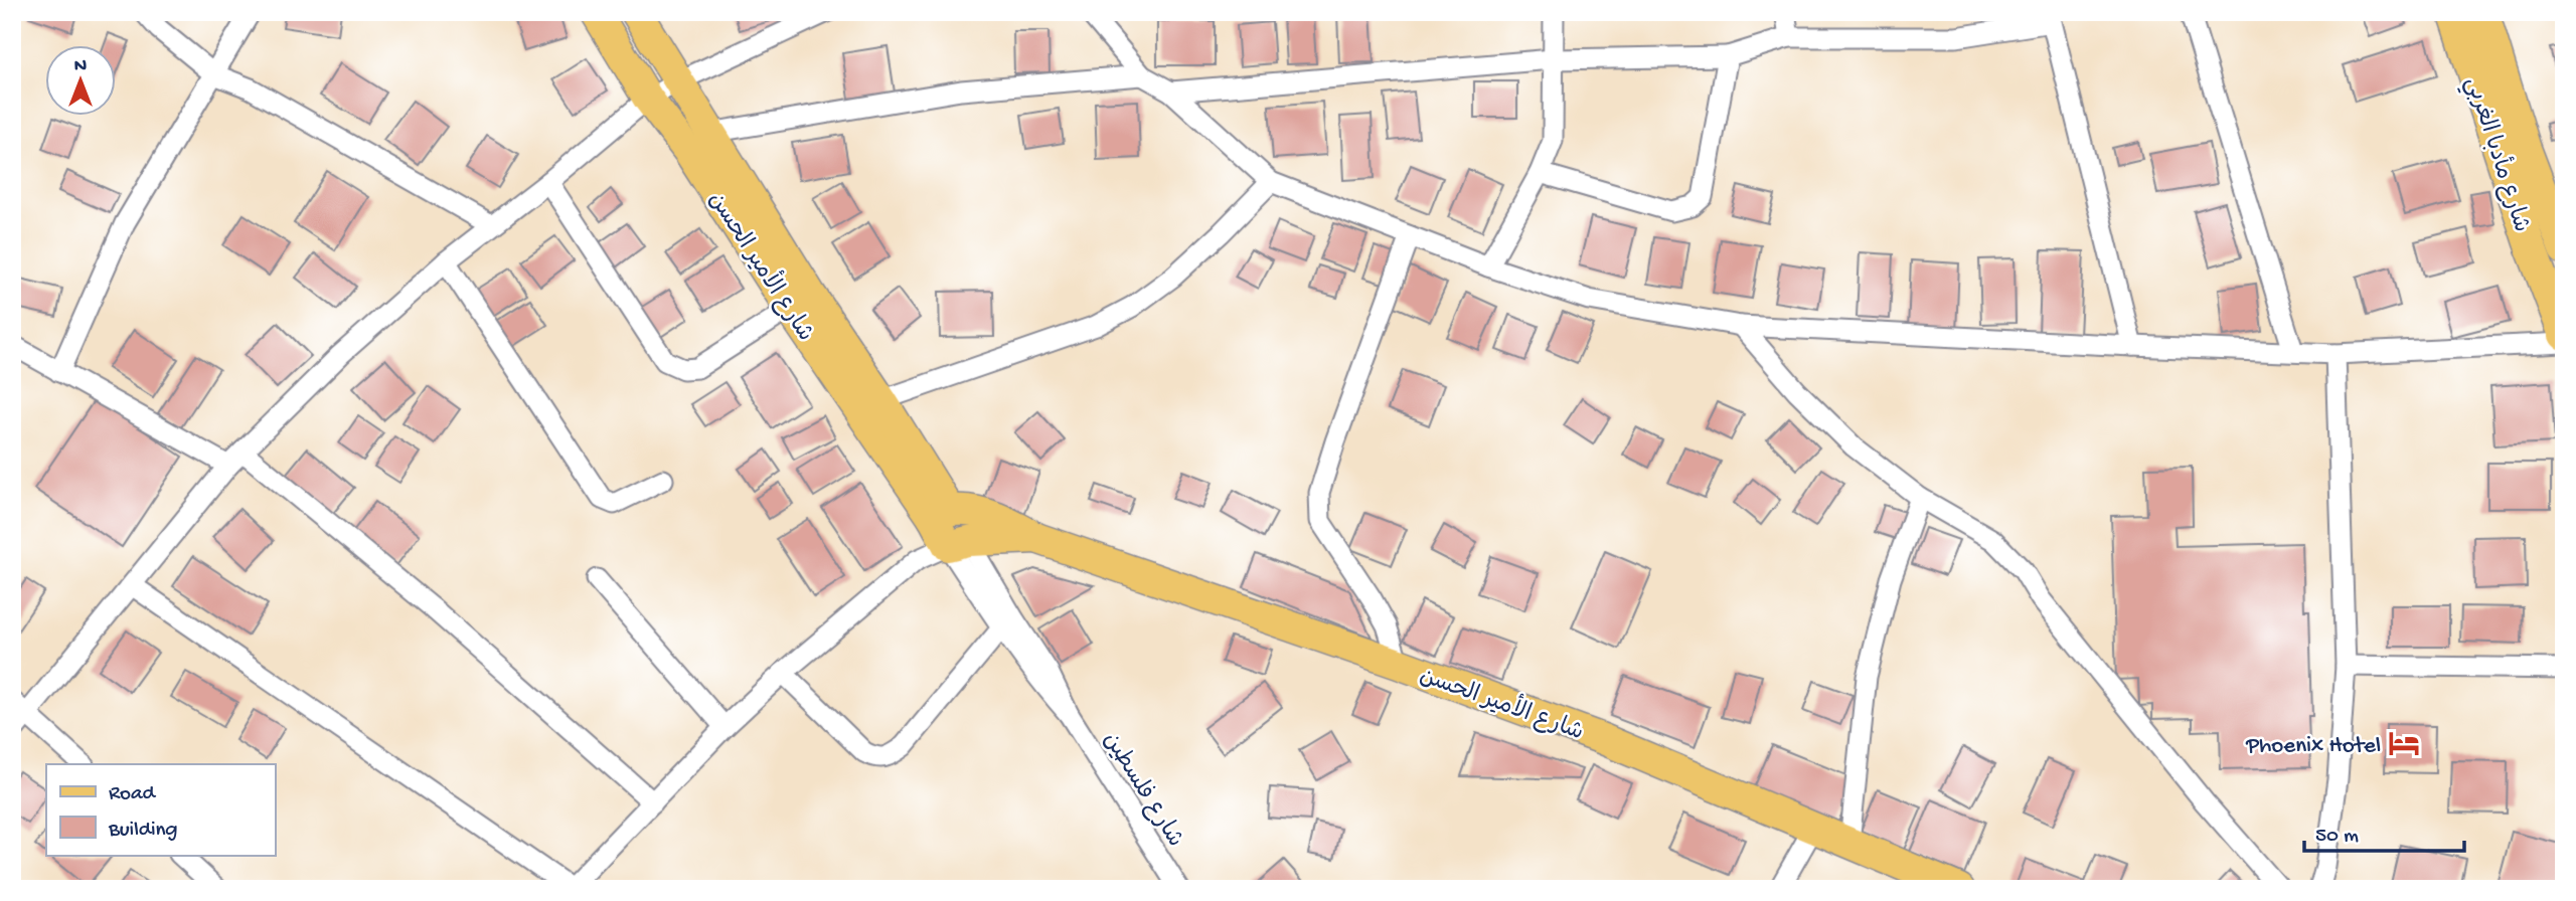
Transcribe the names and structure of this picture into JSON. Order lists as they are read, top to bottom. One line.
{"streets":{"main road":["شارع مأدبا الغربي","شارع الأمير الحسن"],"street":["شارع فلسطين"]},"crossings":[["شارع الأمير الحسن","شارع فلسطين"]],"places":{"hotel":["Phoenix Hotel"]},"legend":["Road","Building"],"scale_bar":"50 m","north":"top"}
